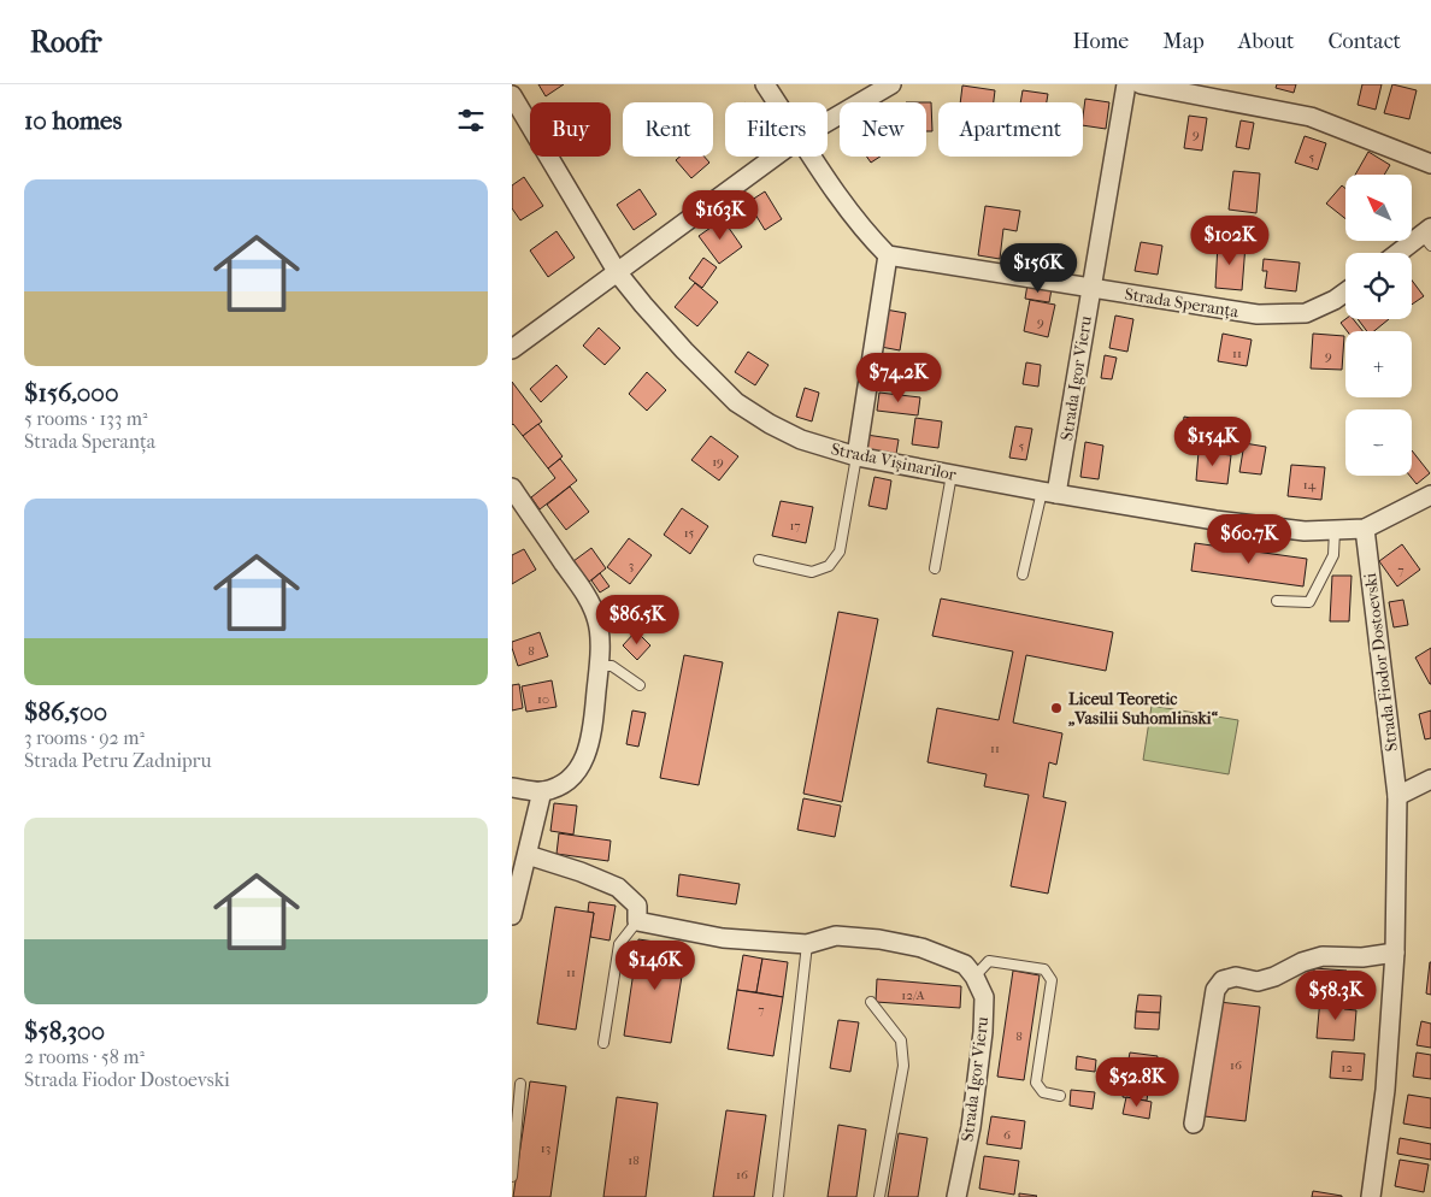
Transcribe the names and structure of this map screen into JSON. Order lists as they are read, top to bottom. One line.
{"streets":{"street":["Strada Speranța","Strada Igor Vieru","Strada Vișinarilor","Strada Fiodor Dostoevski"]},"crossings":[["Strada Speranța","Strada Igor Vieru"],["Strada Igor Vieru","Strada Vișinarilor"],["Strada Vișinarilor","Strada Fiodor Dostoevski"]],"places":["Liceul Teoretic „Vasilii Suhomlinski“"],"house_numbers":["9","5","9","11","9","5","19","14","17","15","3","7","8","10","11","11","12/A","7","8","16","12","6","13","18","16"],"north":"top left","page":{"header":"Roofr","nav":["Home","Map","About","Contact"],"heading":"10 homes","chip":["Buy","Rent","Filters","New","Apartment"],"list":[{"name":"$156,000","note":"5 rooms · 133 m² · Strada Speranța"},{"name":"$86,500","note":"3 rooms · 92 m² · Strada Petru Zadnipru"},{"name":"$58,300","note":"2 rooms · 58 m² · Strada Fiodor Dostoevski"}],"map_buttons":["+","−"],"price":["$163K","$102K","$156K","$74.2K","$154K","$60.7K","$86.5K","$146K","$58.3K","$52.8K"]}}
